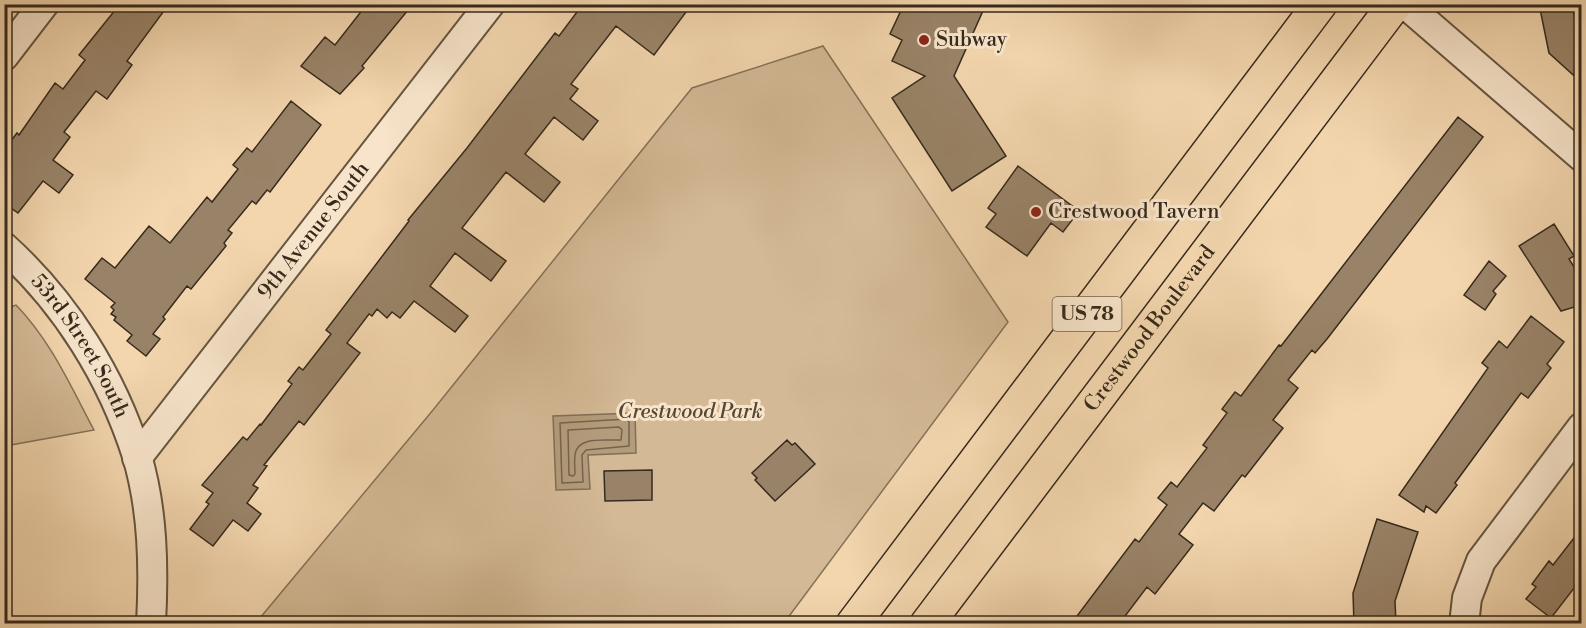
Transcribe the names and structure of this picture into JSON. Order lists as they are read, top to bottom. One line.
{"streets":{"main road":["US 78","Crestwood Boulevard"],"street":["9th Avenue South","53rd Street South"]},"crossings":[["9th Avenue South","53rd Street South"]],"parks":["Crestwood Park"],"places":["Subway","Crestwood Tavern"]}
